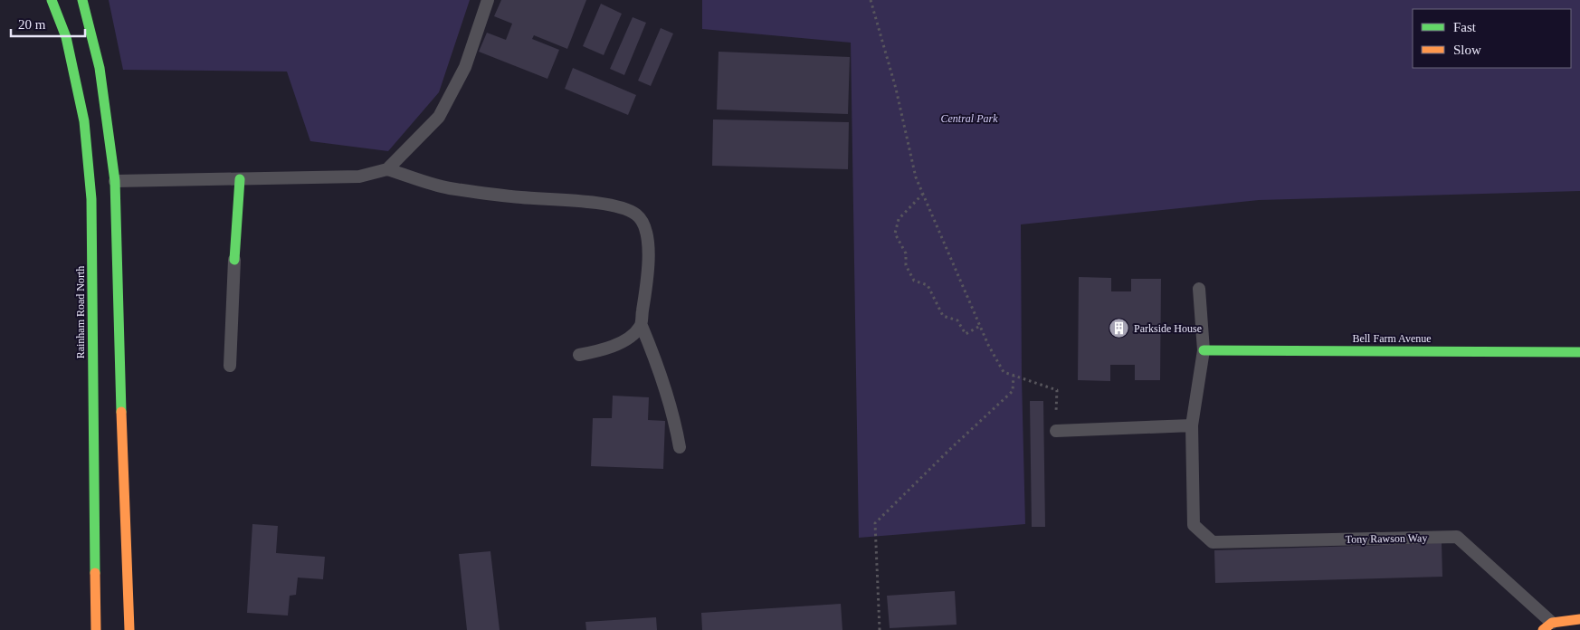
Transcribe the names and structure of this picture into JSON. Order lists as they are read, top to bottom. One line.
{"streets":{"main road":["Rainham Road North","Bell Farm Avenue"],"lane":["Tony Rawson Way"]},"parks":["Central Park"],"places":{"building":["Parkside House"]},"legend":["Fast","Slow"],"scale_bar":"20 m"}
